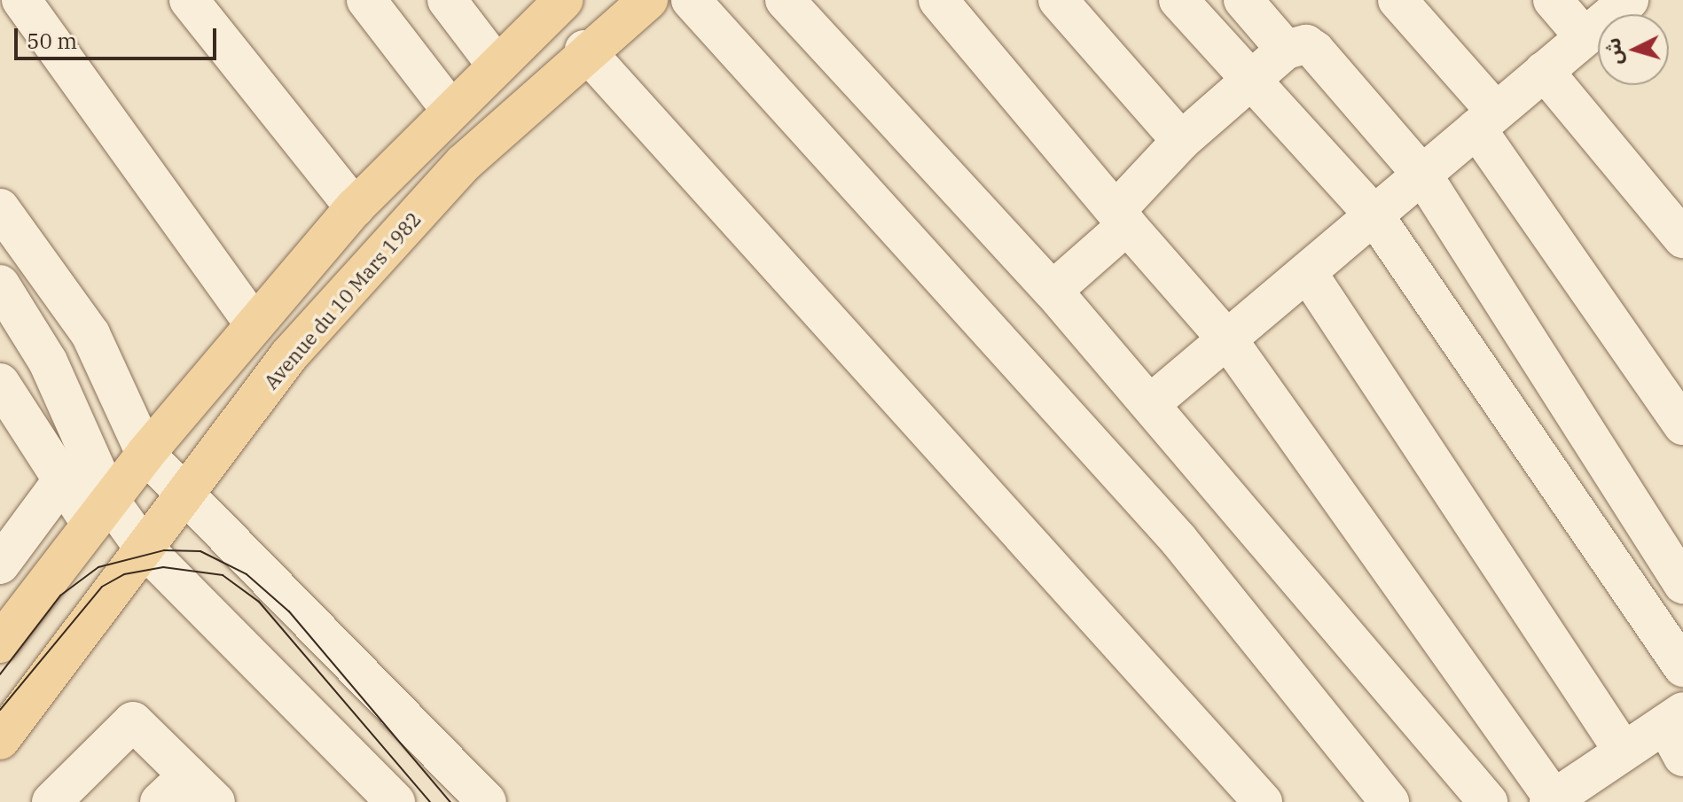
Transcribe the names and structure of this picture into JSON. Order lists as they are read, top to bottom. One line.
{"streets":{"main road":["Avenue du 10 Mars 1982"]},"scale_bar":"50 m","north":"left"}
